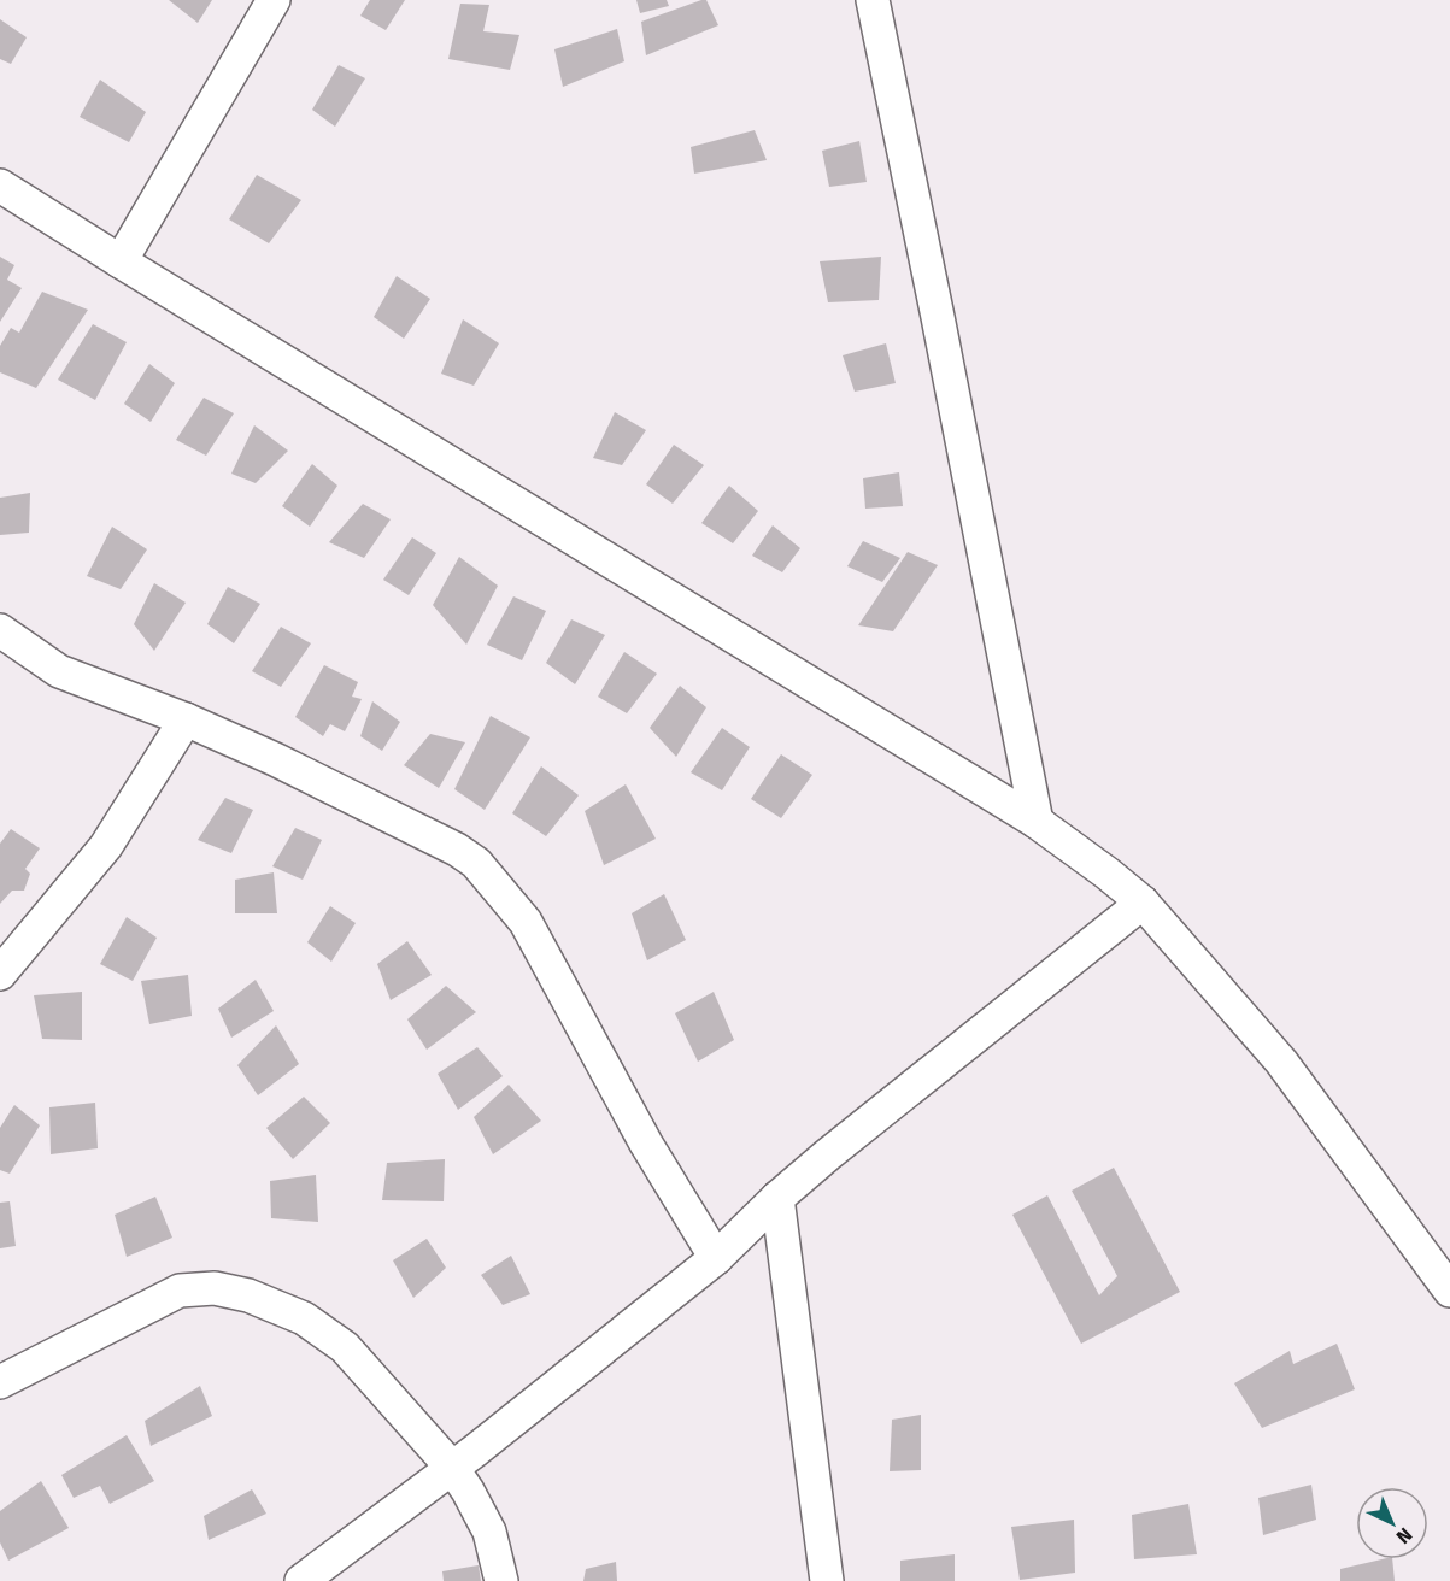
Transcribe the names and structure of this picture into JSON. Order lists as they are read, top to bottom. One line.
{"north":"bottom right"}
